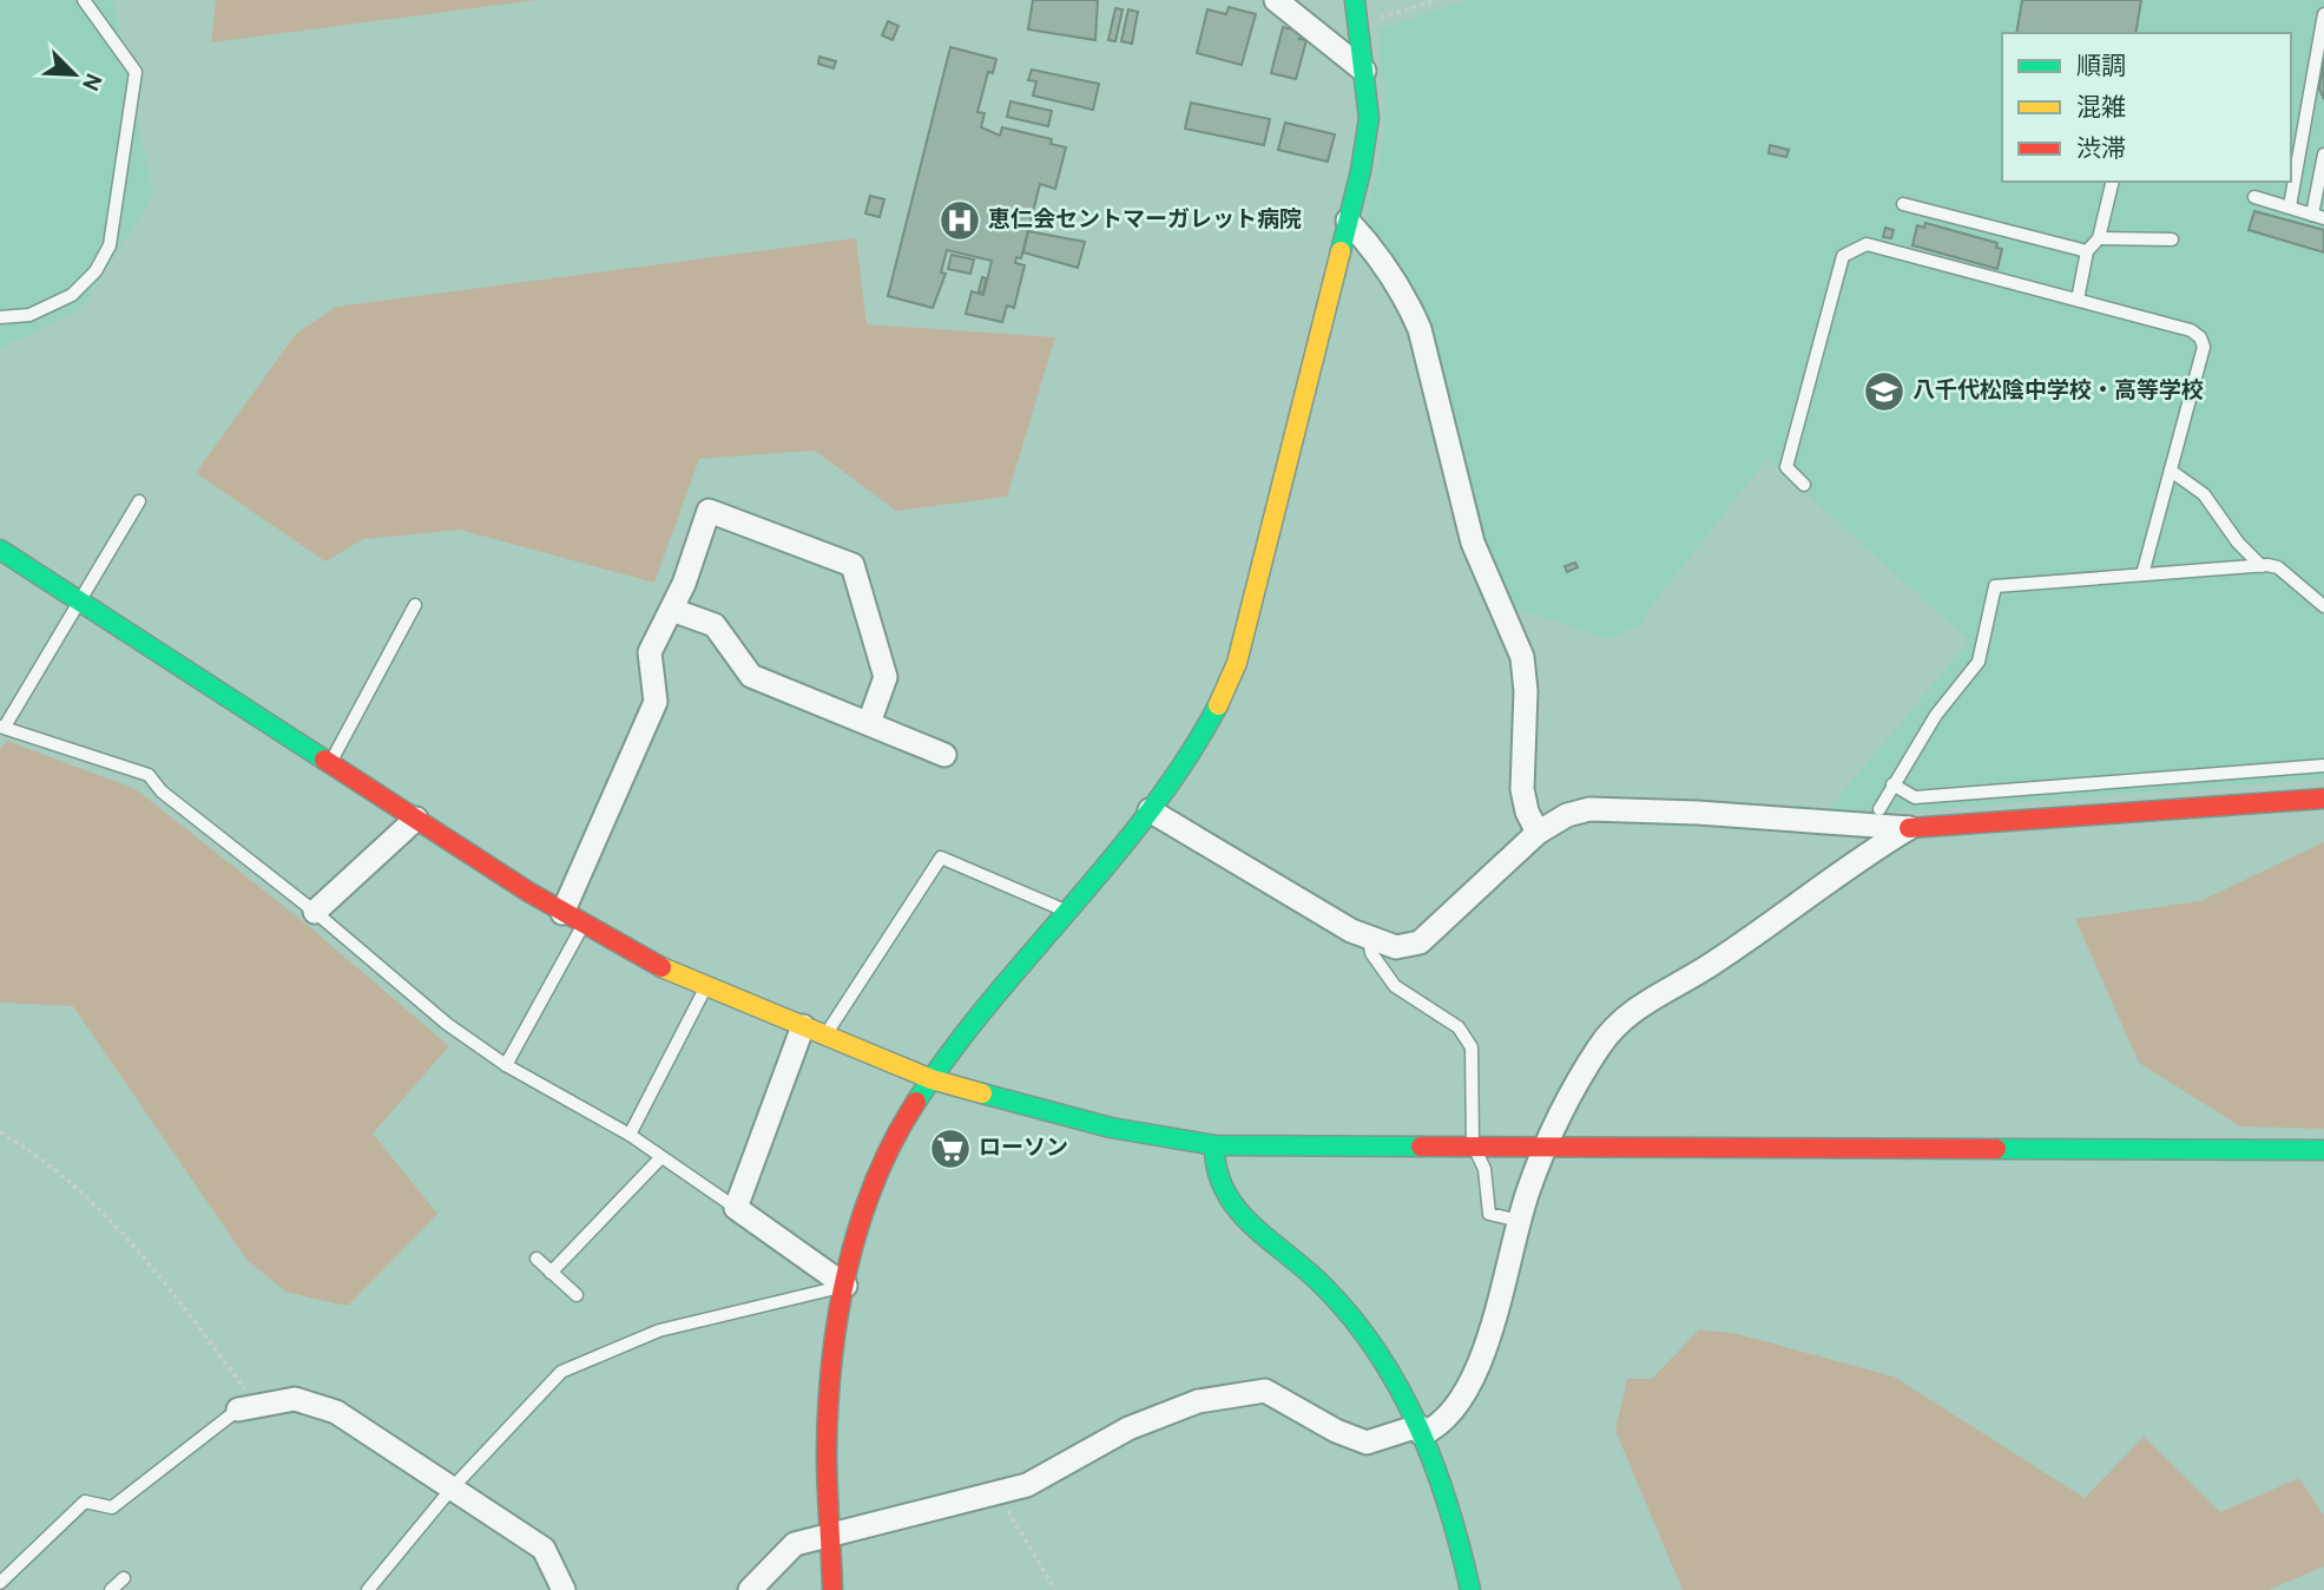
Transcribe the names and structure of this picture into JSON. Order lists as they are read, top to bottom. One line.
{"places":{"hospital":["恵仁会セントマーガレット病院"],"school or university":["八千代松陰中学校・高等学校"],"supermarket":["ローソン"]},"legend":["順調","混雑","渋滞"],"north":"bottom right"}
